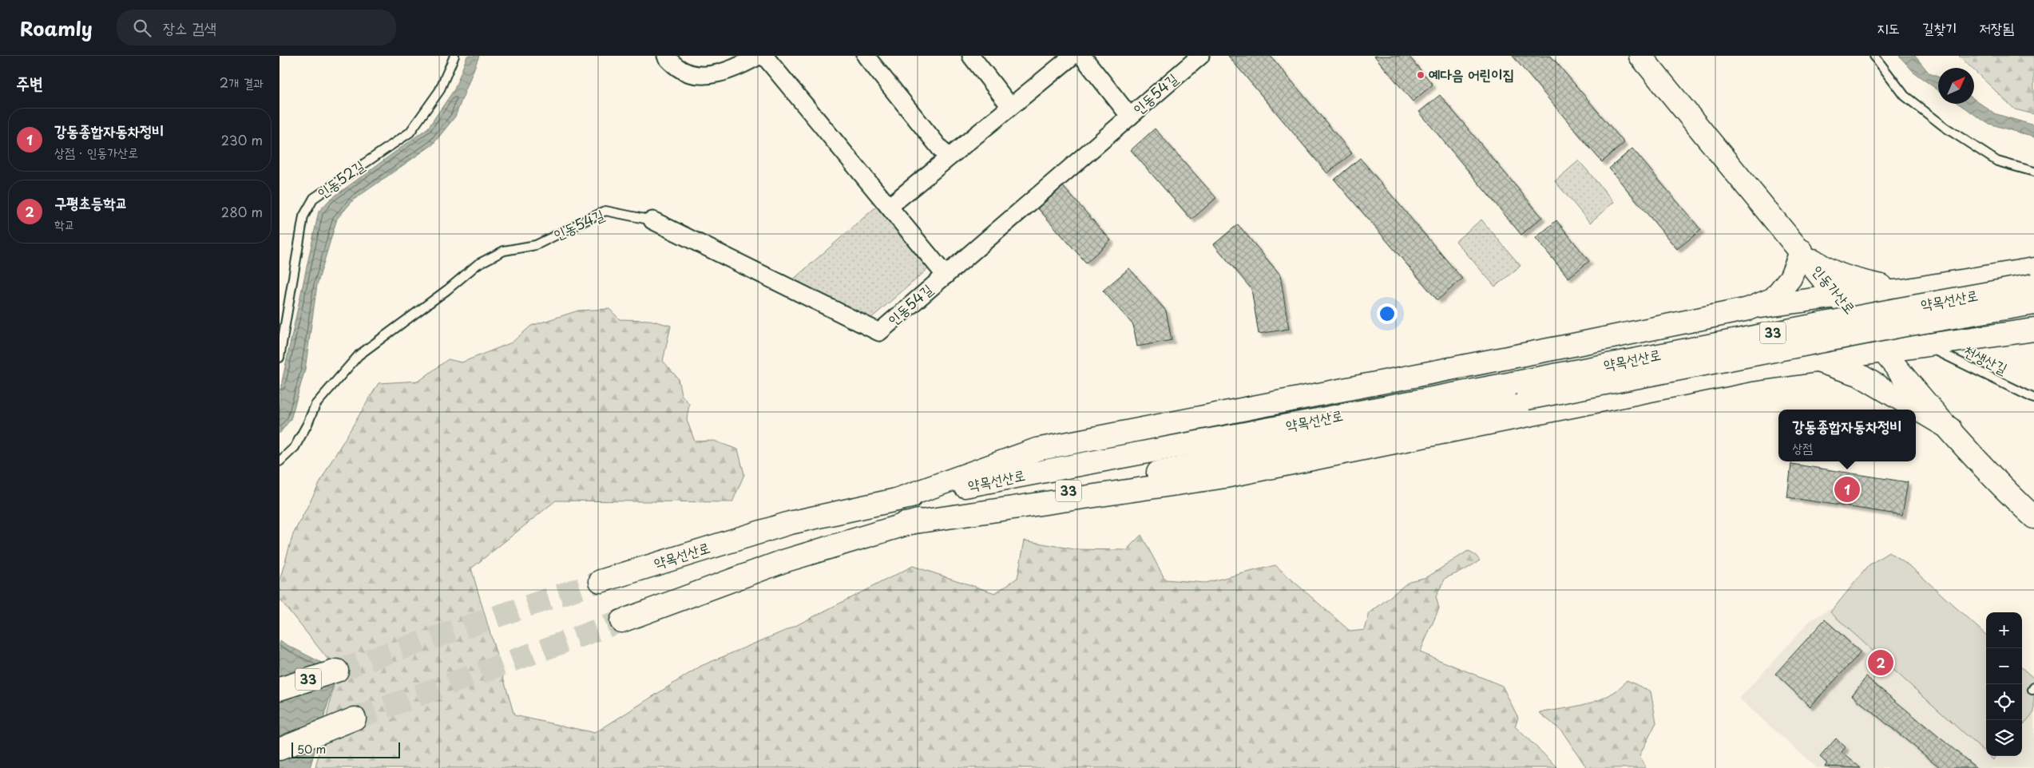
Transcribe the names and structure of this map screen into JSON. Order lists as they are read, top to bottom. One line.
{"streets":{"main road":["인동가산로","약목선산로","33"],"street":["인동54길"],"lane":["인동52길","천생산길"]},"places":["예다음 어린이집"],"scale_bar":"50 m","north":"top right","page":{"header":"Roamly","search":"장소 검색","nav":["지도","길찾기","저장됨"],"heading":["주변","2개 결과"],"list":[{"mark":"1","name":"강동종합자동차정비","note":"상점 · 인동가산로","value":"230 m"},{"mark":"2","name":"구평초등학교","note":"학교","value":"280 m"}],"popup":["강동종합자동차정비","상점"],"pins":["1","2"],"map_buttons":["+","−"],"scale":"50 m"}}
